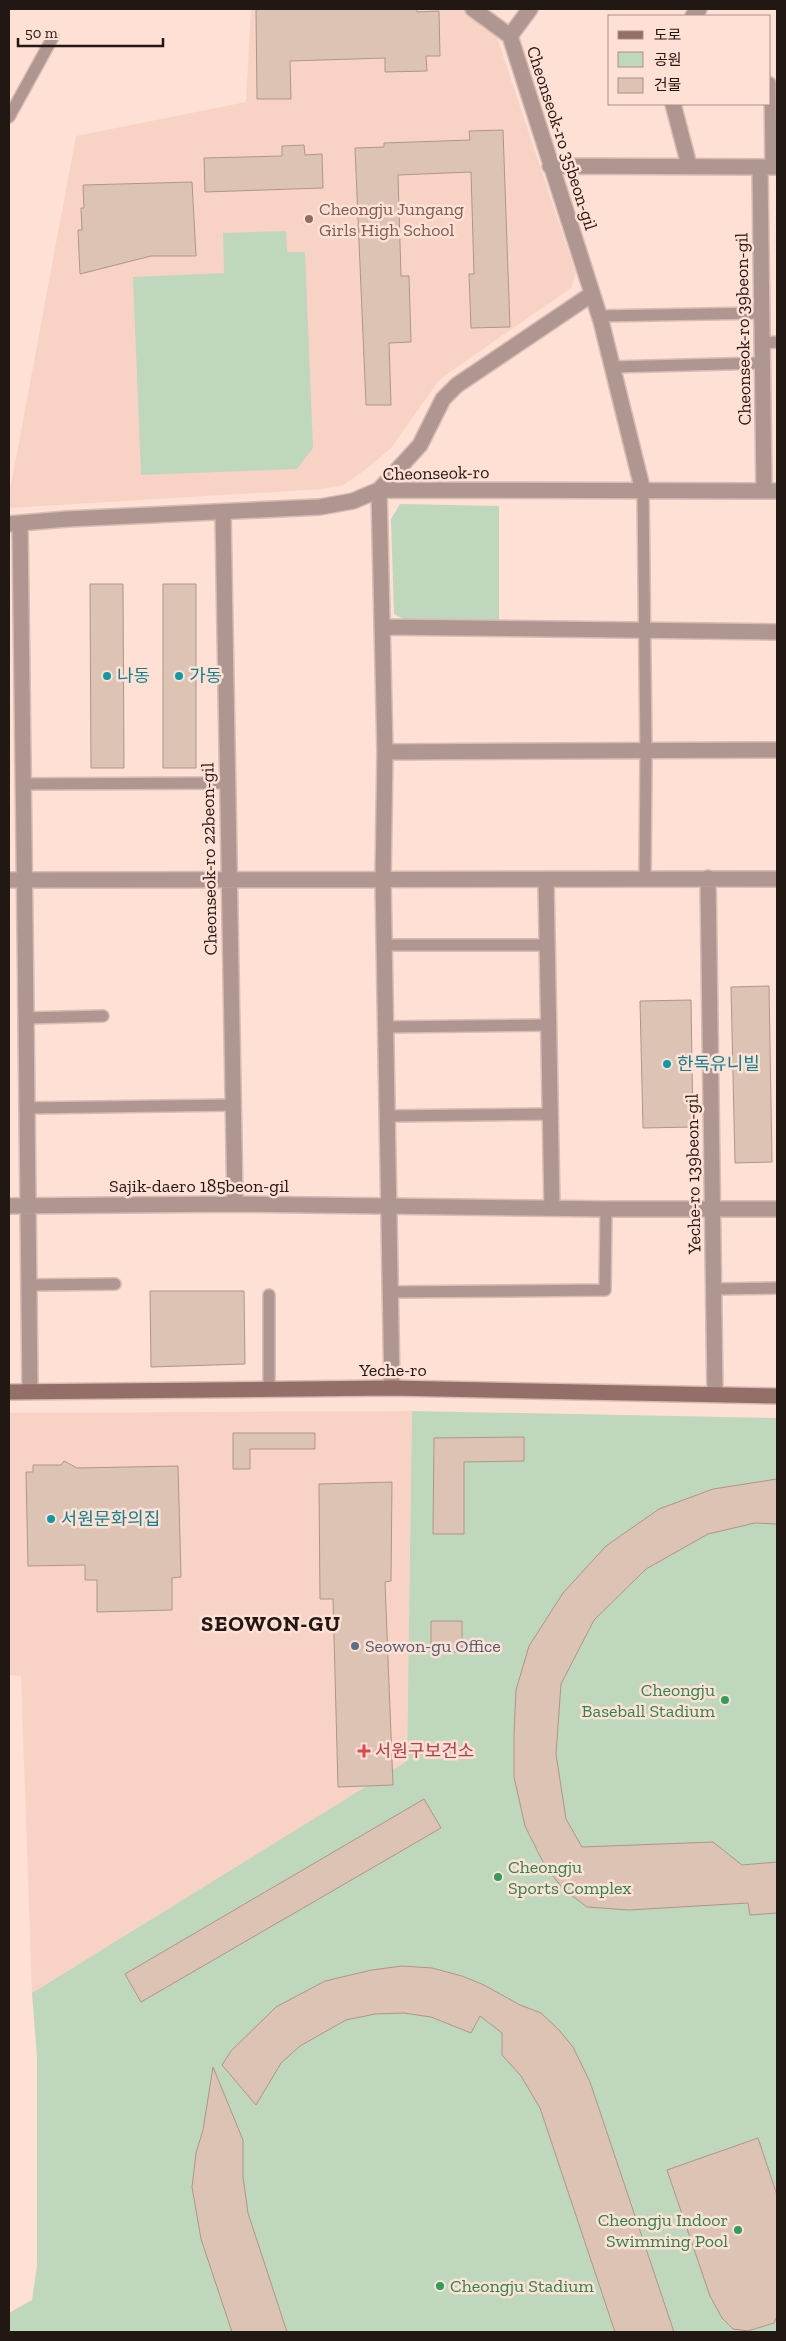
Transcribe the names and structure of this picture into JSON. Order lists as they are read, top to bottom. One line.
{"streets":{"street":["Cheonseok-ro 35beon-gil","Cheonseok-ro 39beon-gil","Cheonseok-ro","Cheonseok-ro 22beon-gil","Yeche-ro 139beon-gil","Sajik-daero 185beon-gil","Yeche-ro"]},"crossings":[["Cheonseok-ro 35beon-gil","Cheonseok-ro"],["Cheonseok-ro 39beon-gil","Cheonseok-ro"],["Cheonseok-ro","Cheonseok-ro 22beon-gil"],["Cheonseok-ro 22beon-gil","Sajik-daero 185beon-gil"],["Yeche-ro 139beon-gil","Sajik-daero 185beon-gil"],["Yeche-ro 139beon-gil","Yeche-ro"]],"districts":["SEOWON-GU"],"places":{"other":["Cheongju Jungang Girls High School","나동","가동","한독유니빌","서원문화의집","Seowon-gu Office","Cheongju Baseball Stadium","Cheongju Sports Complex","Cheongju Indoor Swimming Pool","Cheongju Stadium"],"health":["서원구보건소"]},"legend":["도로","공원","건물"],"scale_bar":"50 m"}
